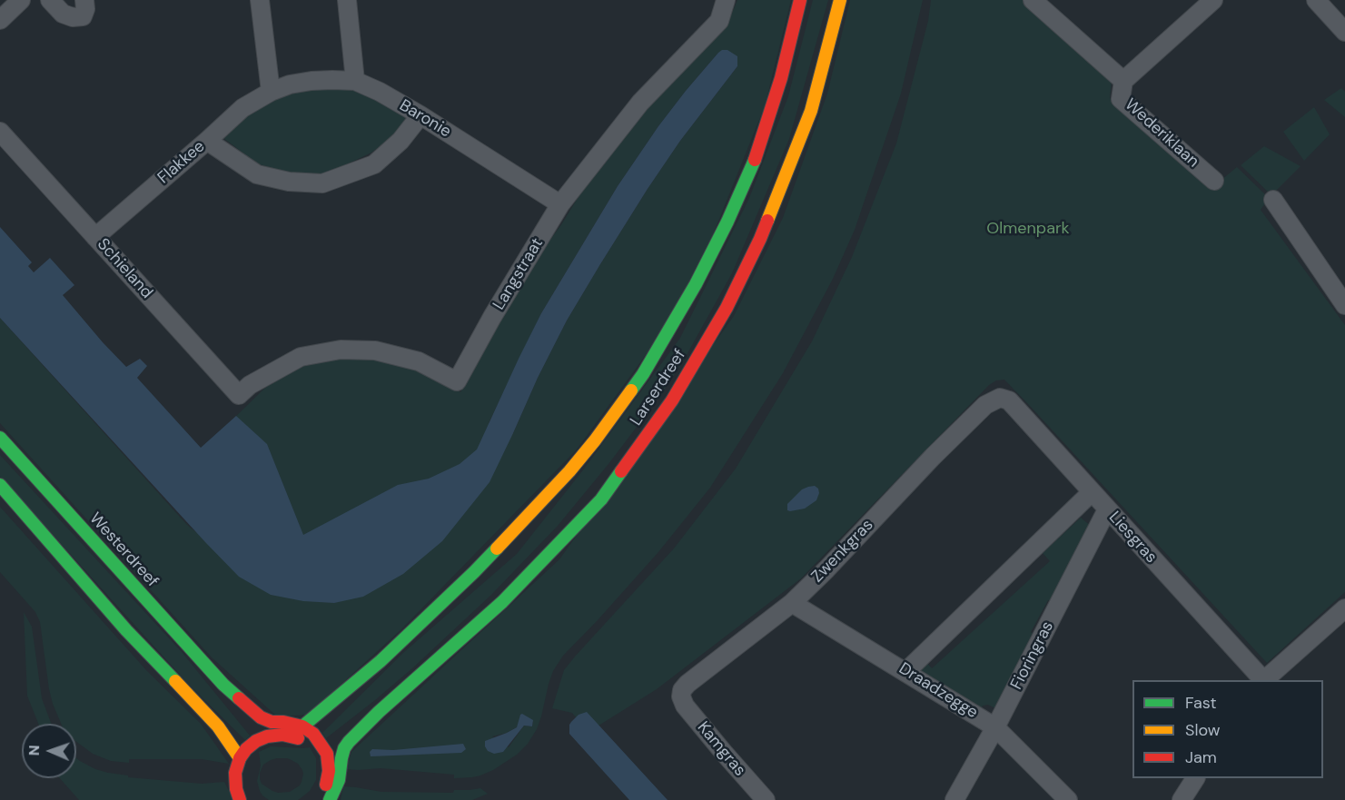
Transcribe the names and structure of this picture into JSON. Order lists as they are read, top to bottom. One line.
{"streets":{"main road":["Larserdreef","Westerdreef"],"street":["Baronie","Wederiklaan","Flakkee","Schieland","Langstraat","Liesgras","Zwenkgras","Fioringras","Draadzegge","Kamgras"]},"crossings":[["Baronie","Flakkee"],["Baronie","Langstraat"],["Flakkee","Schieland"],["Schieland","Langstraat"],["Larserdreef","Westerdreef"],["Liesgras","Zwenkgras"],["Liesgras","Fioringras"],["Zwenkgras","Draadzegge"],["Zwenkgras","Kamgras"],["Fioringras","Draadzegge"]],"parks":["Olmenpark"],"legend":["Fast","Slow","Jam"],"north":"left"}
